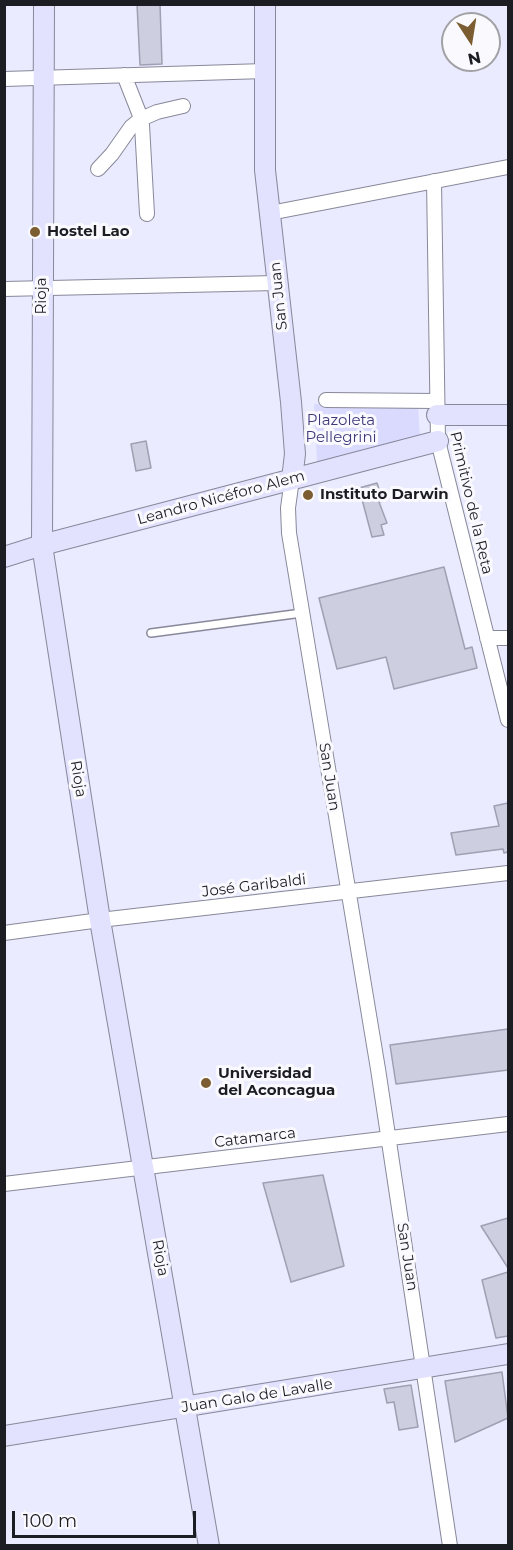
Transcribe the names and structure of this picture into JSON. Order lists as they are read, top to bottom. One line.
{"streets":{"street":["Rioja","San Juan","Leandro Nicéforo Alem","Primitivo de la Reta","José Garibaldi","Catamarca","Juan Galo de Lavalle"]},"crossings":[["Rioja","Leandro Nicéforo Alem"],["Rioja","José Garibaldi"],["Rioja","Catamarca"],["Rioja","Juan Galo de Lavalle"],["San Juan","Leandro Nicéforo Alem"],["San Juan","José Garibaldi"],["San Juan","Catamarca"],["San Juan","Juan Galo de Lavalle"],["Leandro Nicéforo Alem","Primitivo de la Reta"]],"parks":["Plazoleta Pellegrini"],"places":["Hostel Lao","Instituto Darwin","Universidad del Aconcagua"],"scale_bar":"100 m","north":"bottom"}
